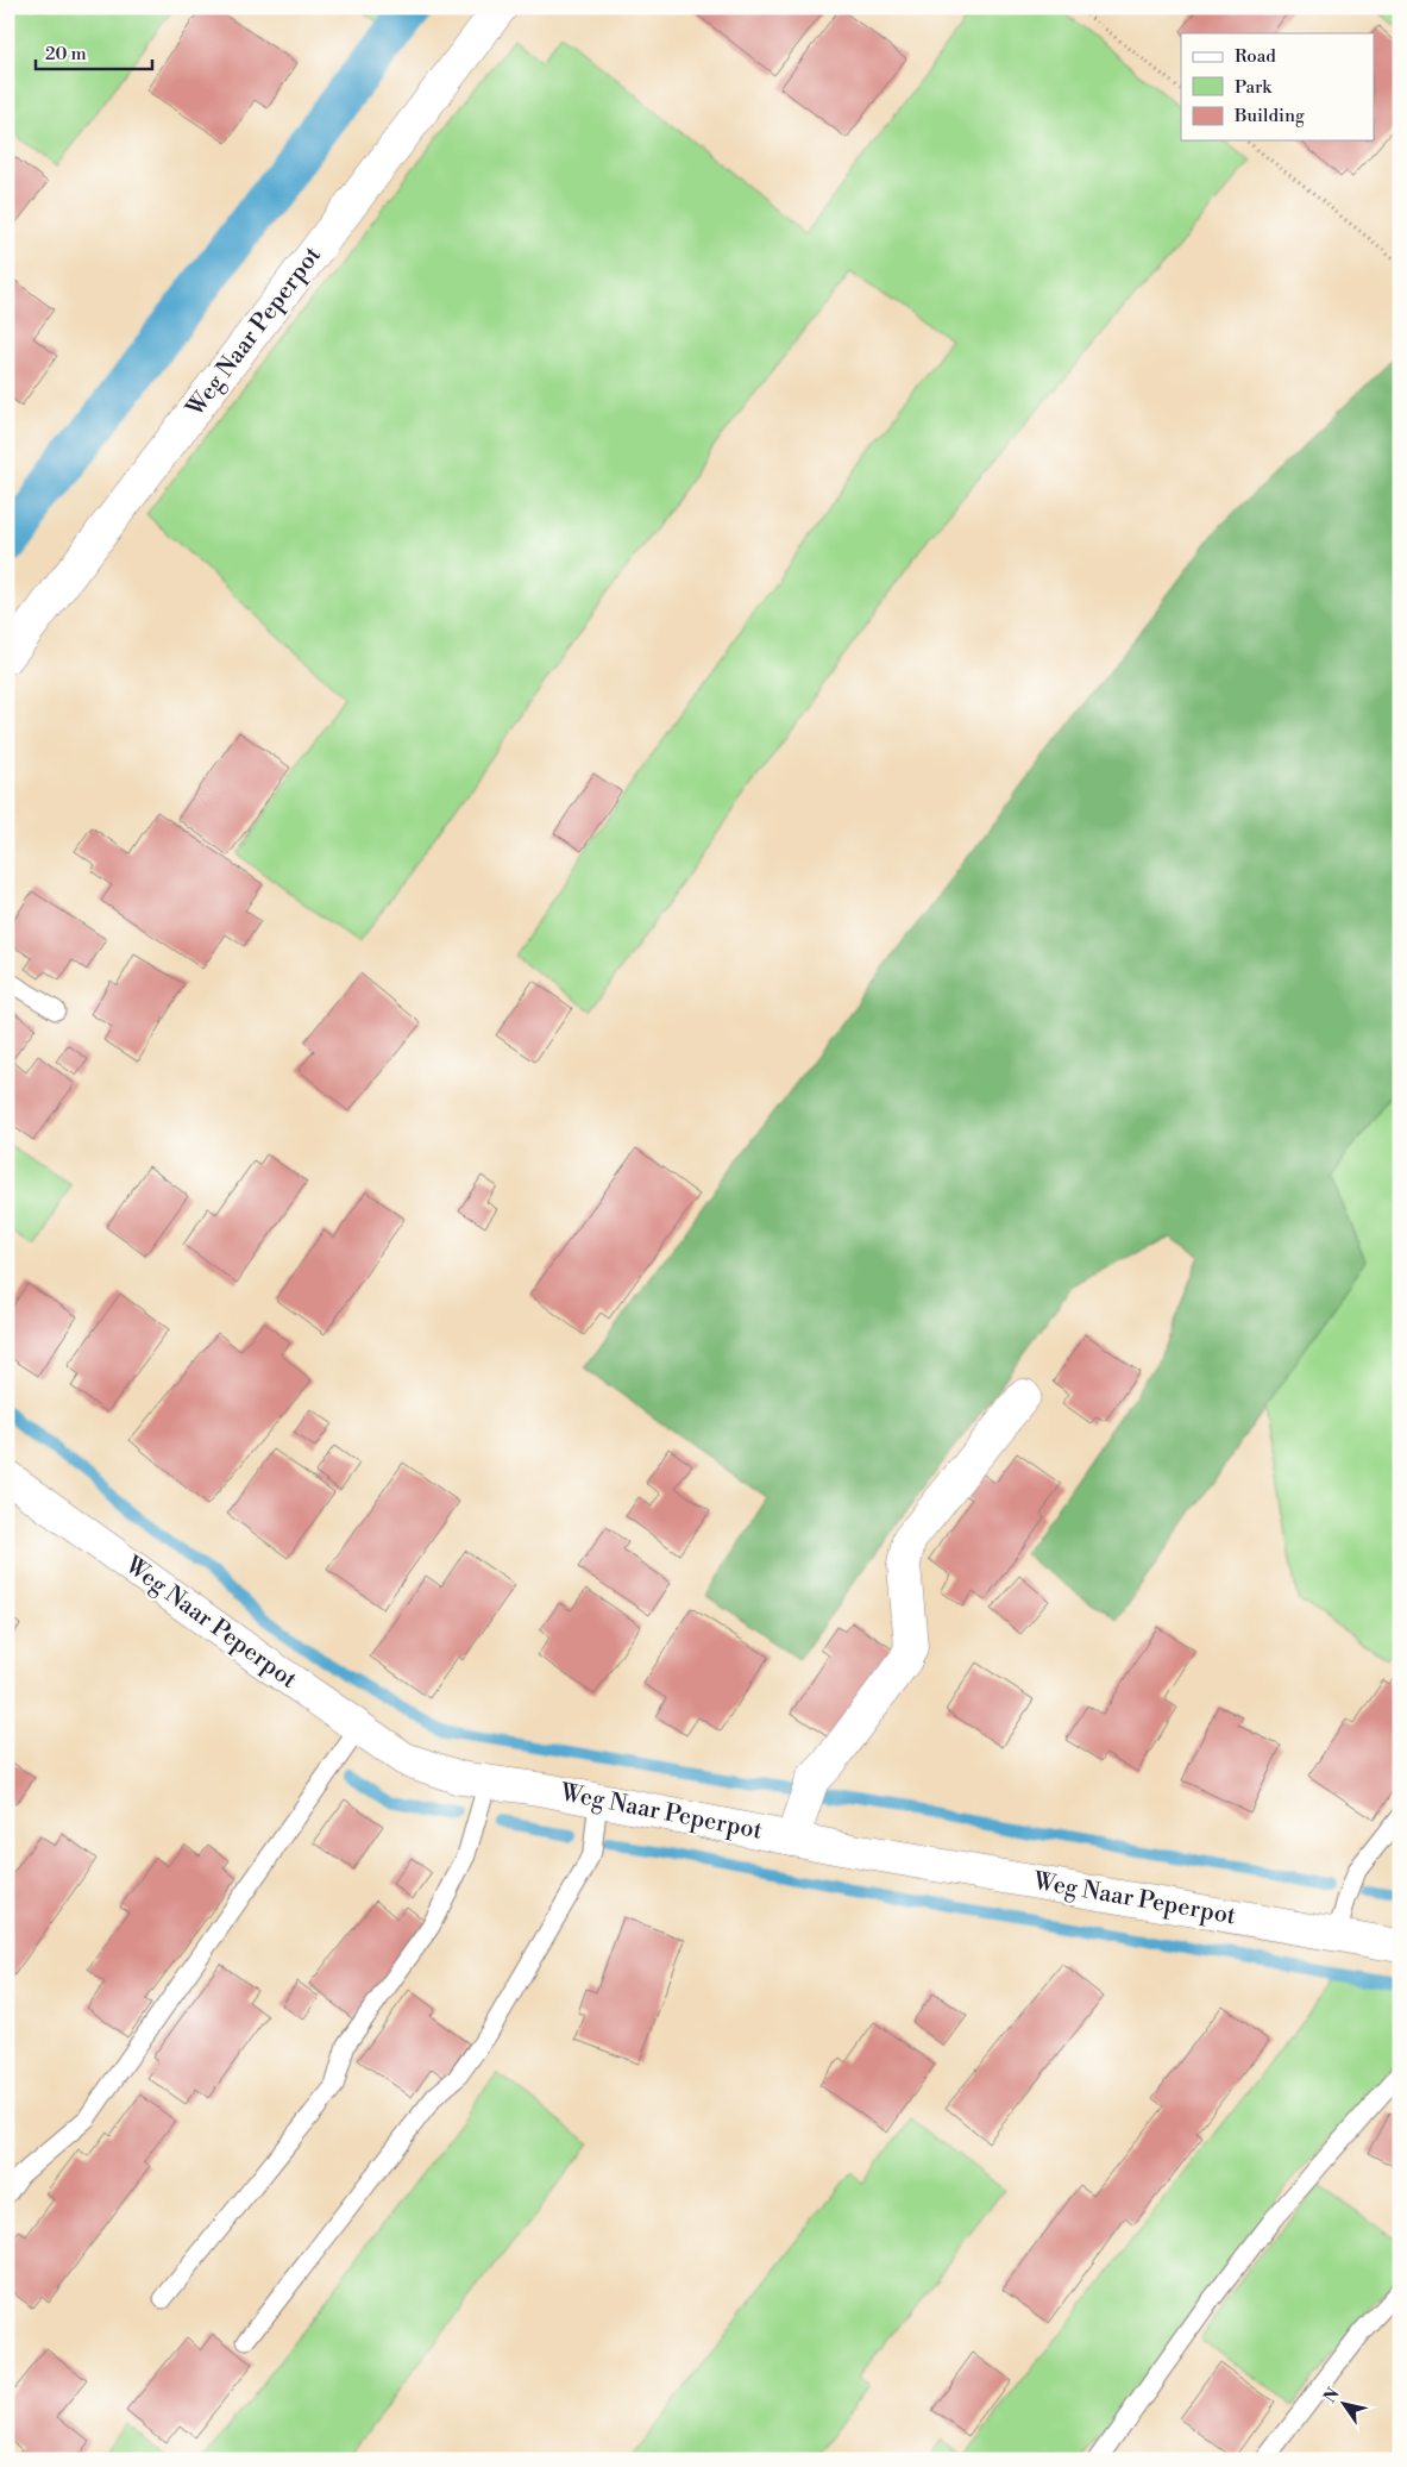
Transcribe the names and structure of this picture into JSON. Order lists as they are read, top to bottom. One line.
{"streets":{"street":["Weg Naar Peperpot"]},"legend":["Road","Park","Building"],"scale_bar":"20 m","north":"top left"}
